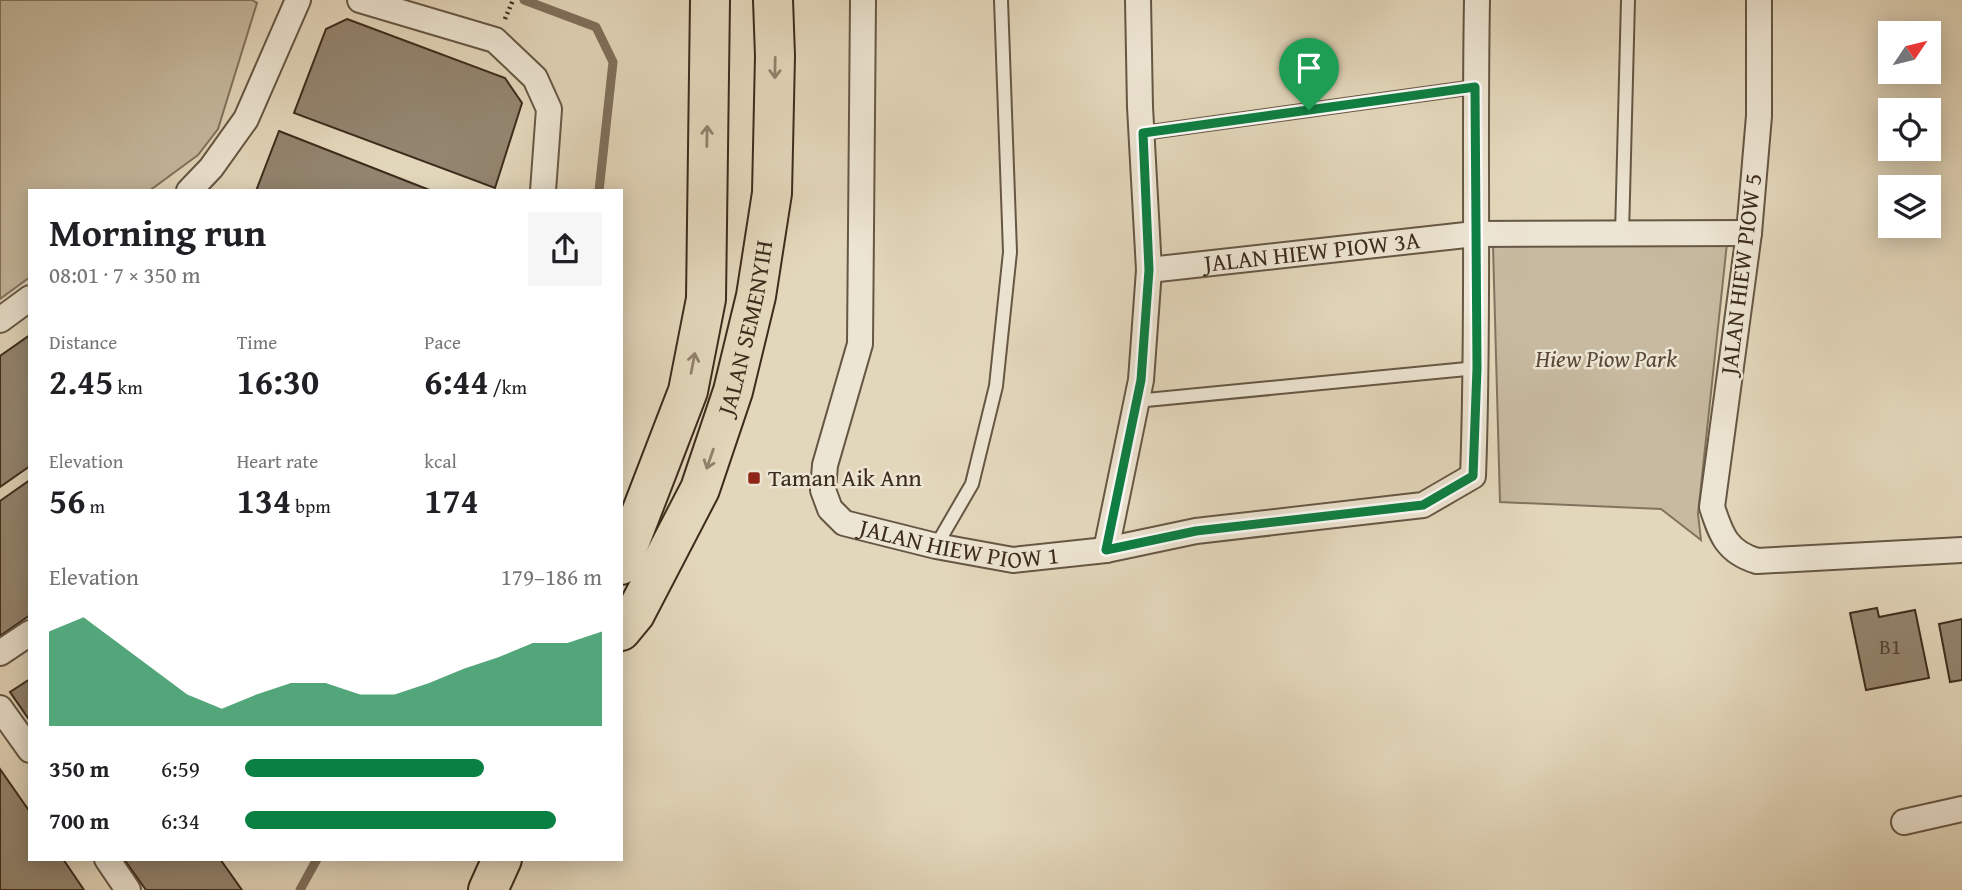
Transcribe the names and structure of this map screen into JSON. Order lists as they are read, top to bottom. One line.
{"streets":{"main road":["JALAN SEMENYIH"],"street":["JALAN HIEW PIOW 3A","JALAN HIEW PIOW 5","JALAN HIEW PIOW 1"]},"crossings":[["JALAN HIEW PIOW 3A","JALAN HIEW PIOW 5"]],"parks":["Hiew Piow Park"],"places":{"transit":["Taman Aik Ann"]},"house_numbers":["B1"],"north":"top right","page":{"heading":["Morning run","08:01 · 7 × 350 m"],"stats":[["Distance","2.45 km"],["Time","16:30"],["Pace","6:44 /km"],["Elevation","56 m"],["Heart rate","134 bpm"],["kcal","174"]],"chart":["Elevation","179–186 m"],"list":[{"name":"350 m","note":"6:59"},{"name":"700 m","note":"6:34"}]}}
